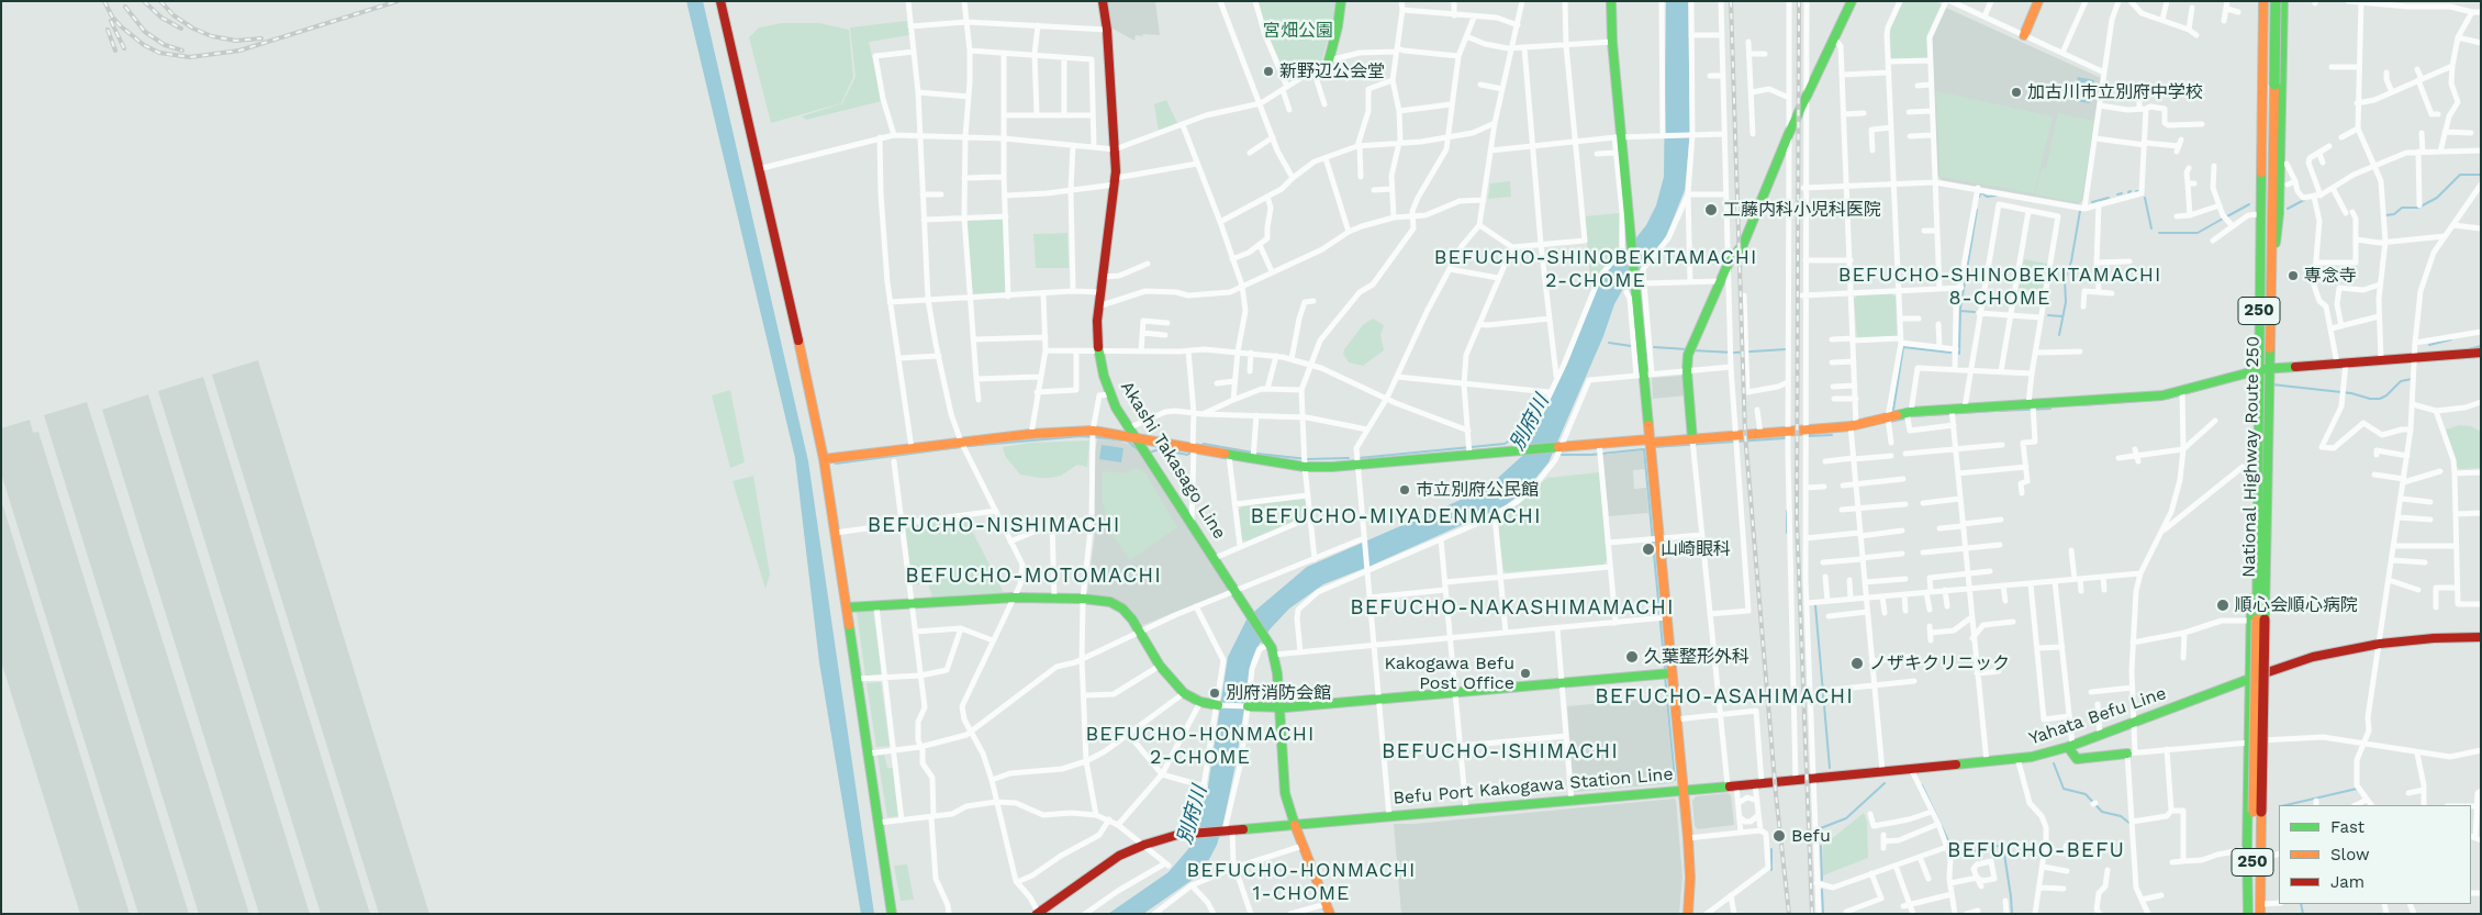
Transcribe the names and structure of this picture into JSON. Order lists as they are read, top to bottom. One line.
{"streets":{"main road":["250","National Highway Route 250","Akashi Takasago Line","Yahata Befu Line","Befu Port Kakogawa Station Line"]},"crossings":[["250","National Highway Route 250"],["250","Yahata Befu Line"],["Akashi Takasago Line","Befu Port Kakogawa Station Line"],["Yahata Befu Line","Befu Port Kakogawa Station Line"]],"districts":["BEFUCHO-SHINOBEKITAMACHI 2-CHOME","BEFUCHO-SHINOBEKITAMACHI 8-CHOME","BEFUCHO-MIYADENMACHI","BEFUCHO-NISHIMACHI","BEFUCHO-MOTOMACHI","BEFUCHO-NAKASHIMAMACHI","BEFUCHO-ASAHIMACHI","BEFUCHO-HONMACHI 2-CHOME","BEFUCHO-ISHIMACHI","BEFUCHO-BEFU","BEFUCHO-HONMACHI 1-CHOME"],"water":["別府川"],"parks":["宮畑公園"],"places":["新野辺公会堂","加古川市立別府中学校","工藤内科小児科医院","専念寺","市立別府公民館","山崎眼科","順心会順心病院","久葉整形外科","ノザキクリニック","Kakogawa Befu Post Office","別府消防会館","Befu"],"legend":["Fast","Slow","Jam"]}
